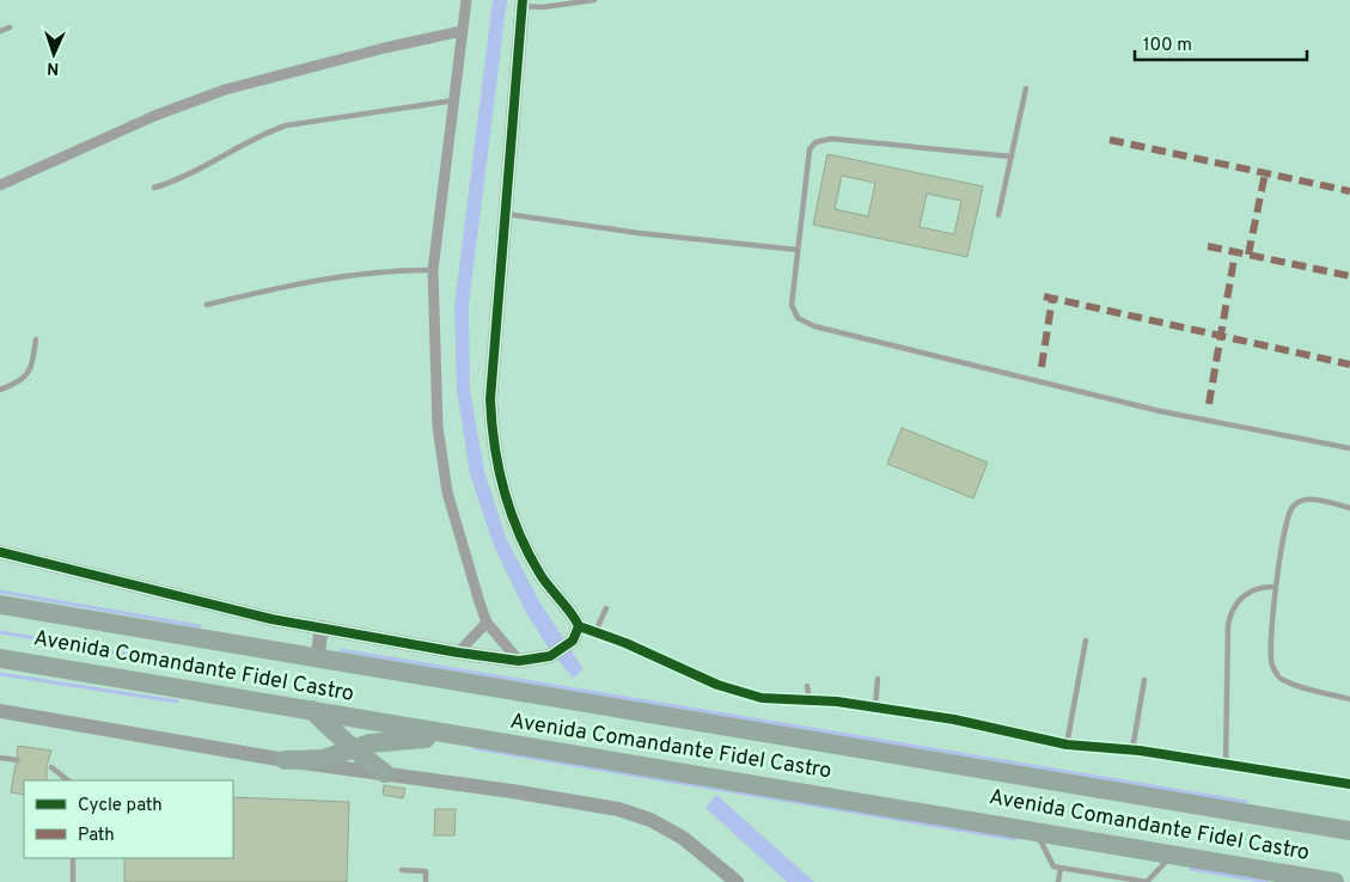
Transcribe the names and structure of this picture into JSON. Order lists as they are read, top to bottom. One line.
{"streets":{"highway":["Avenida Comandante Fidel Castro"]},"legend":["Cycle path","Path"],"scale_bar":"100 m","north":"bottom"}
